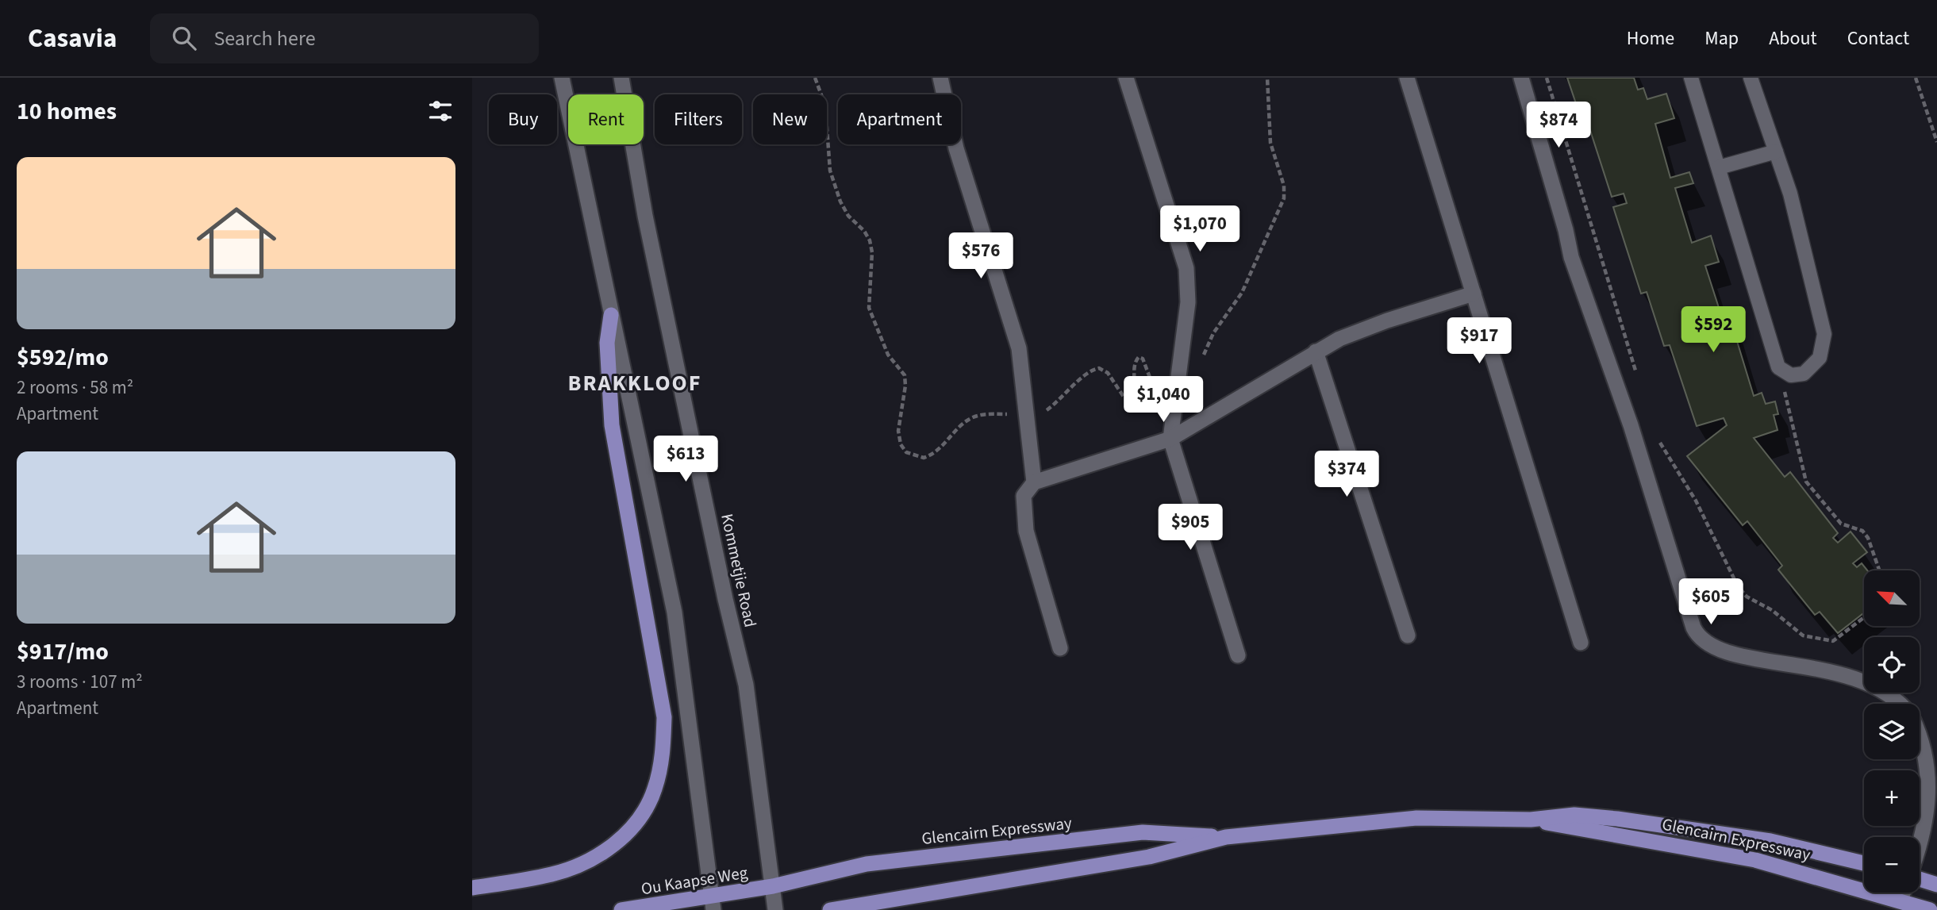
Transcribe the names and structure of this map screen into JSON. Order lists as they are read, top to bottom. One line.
{"streets":{"main road":["Glencairn Expressway","Ou Kaapse Weg"],"street":["Kommetjie Road"]},"crossings":[["Kommetjie Road","Glencairn Expressway"],["Kommetjie Road","Ou Kaapse Weg"],["Glencairn Expressway","Ou Kaapse Weg"]],"districts":["BRAKKLOOF"],"north":"top left","page":{"header":"Casavia","search":"Search here","nav":["Home","Map","About","Contact"],"heading":"10 homes","chip":["Buy","Rent","Filters","New","Apartment"],"price":["$874","$1,070","$576","$592","$917","$1,040","$613","$374","$905","$605"],"list":[{"name":"$592/mo","note":"2 rooms · 58 m² · Apartment"},{"name":"$917/mo","note":"3 rooms · 107 m² · Apartment"}],"map_buttons":["+","−"]}}
